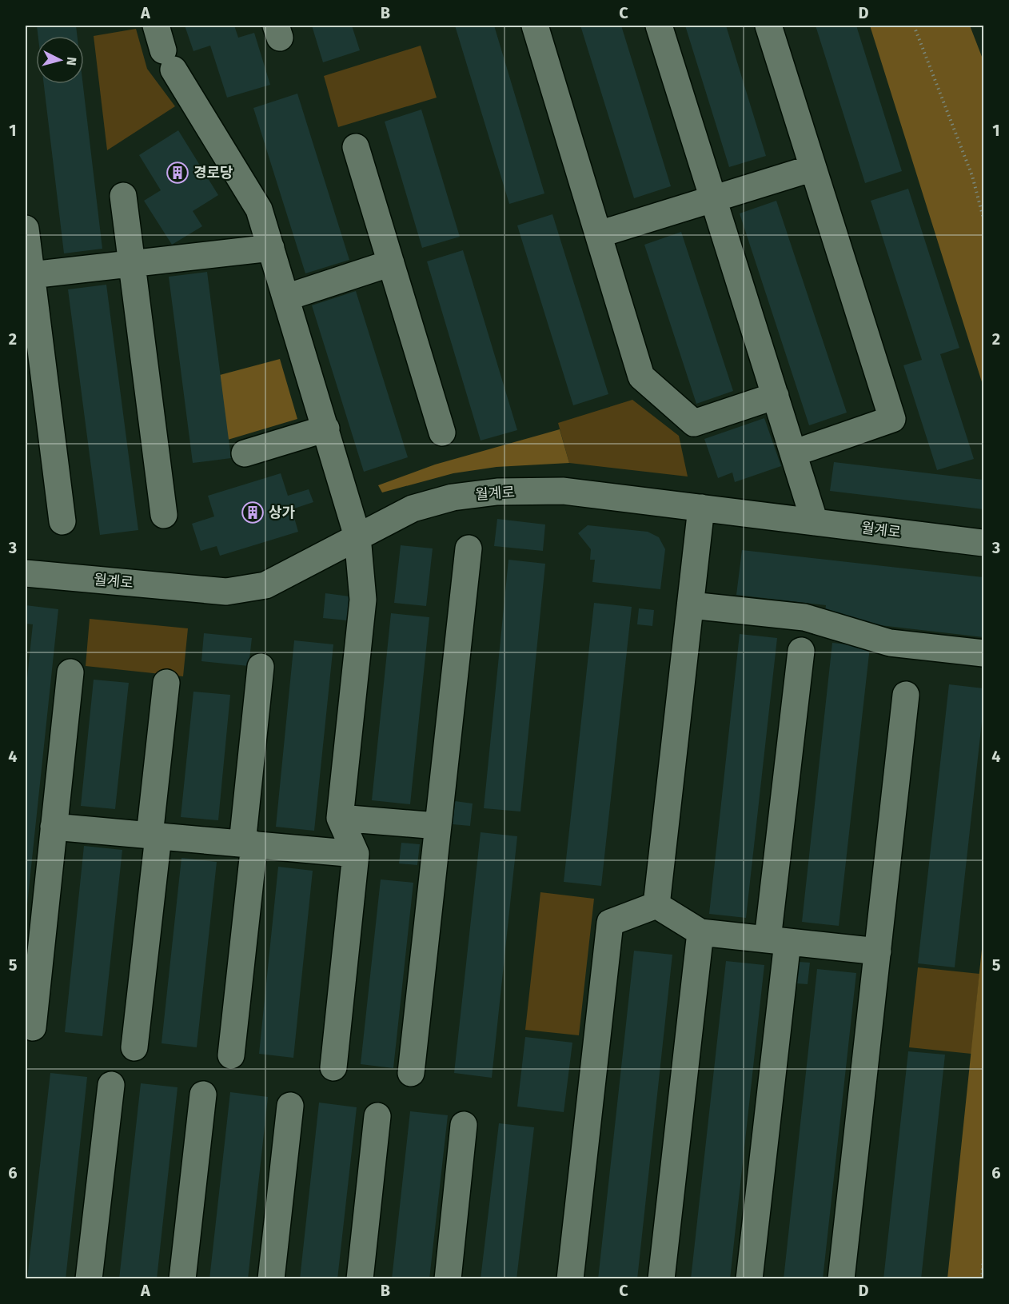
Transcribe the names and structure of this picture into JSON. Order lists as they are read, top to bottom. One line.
{"streets":{"street":["월계로"]},"places":{"building":["경로당","상가"]},"north":"right","grid":{"columns":["A","B","C","D"],"rows":["1","2","3","4","5","6"]}}
